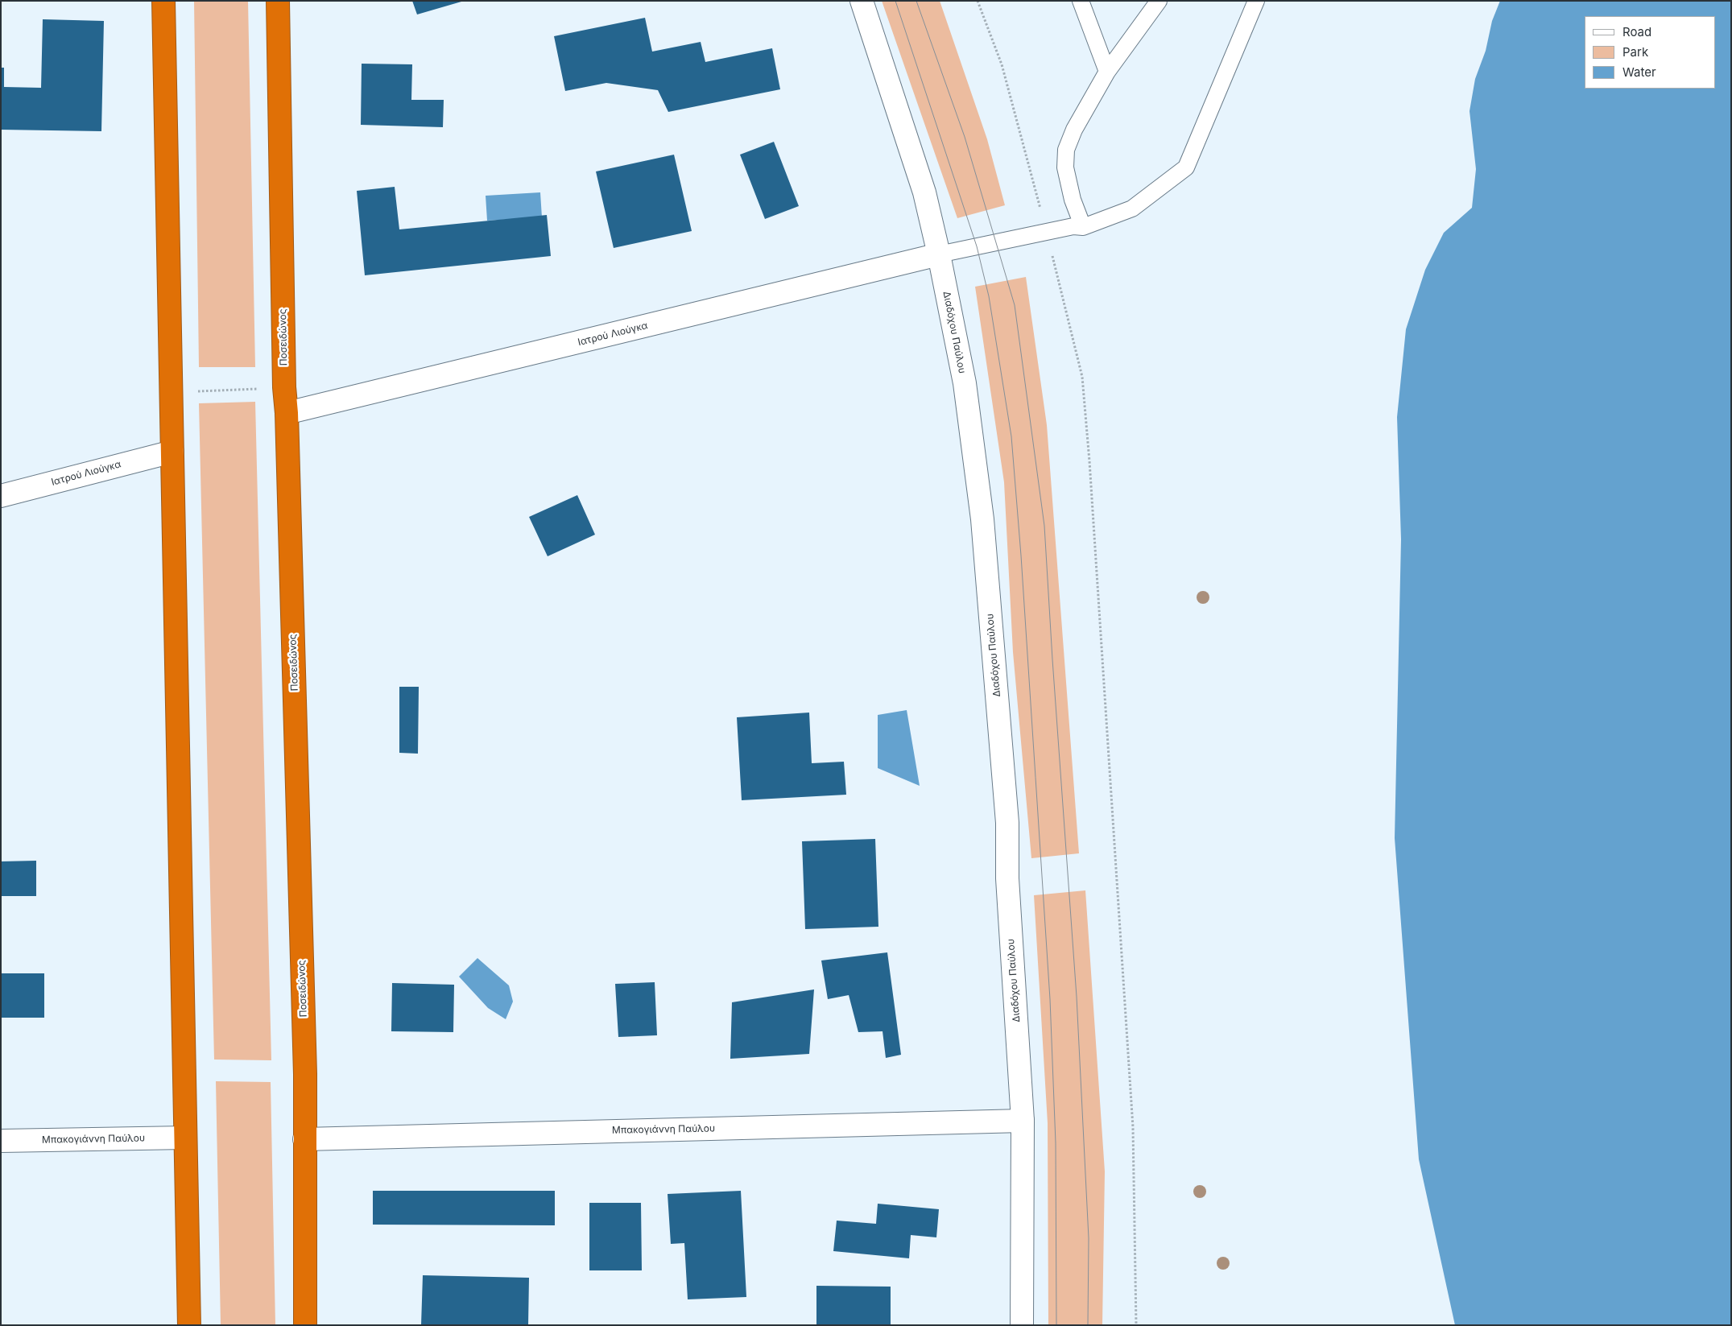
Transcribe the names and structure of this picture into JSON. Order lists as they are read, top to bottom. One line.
{"streets":{"highway":["Ποσειδώνος"],"street":["Διαδόχου Παύλου","Ιατρού Λιούγκα","Μπακογιάννη Παύλου"]},"crossings":[["Διαδόχου Παύλου","Ιατρού Λιούγκα"],["Διαδόχου Παύλου","Μπακογιάννη Παύλου"],["Ιατρού Λιούγκα","Ποσειδώνος"],["Ποσειδώνος","Μπακογιάννη Παύλου"]],"legend":["Road","Park","Water"]}
